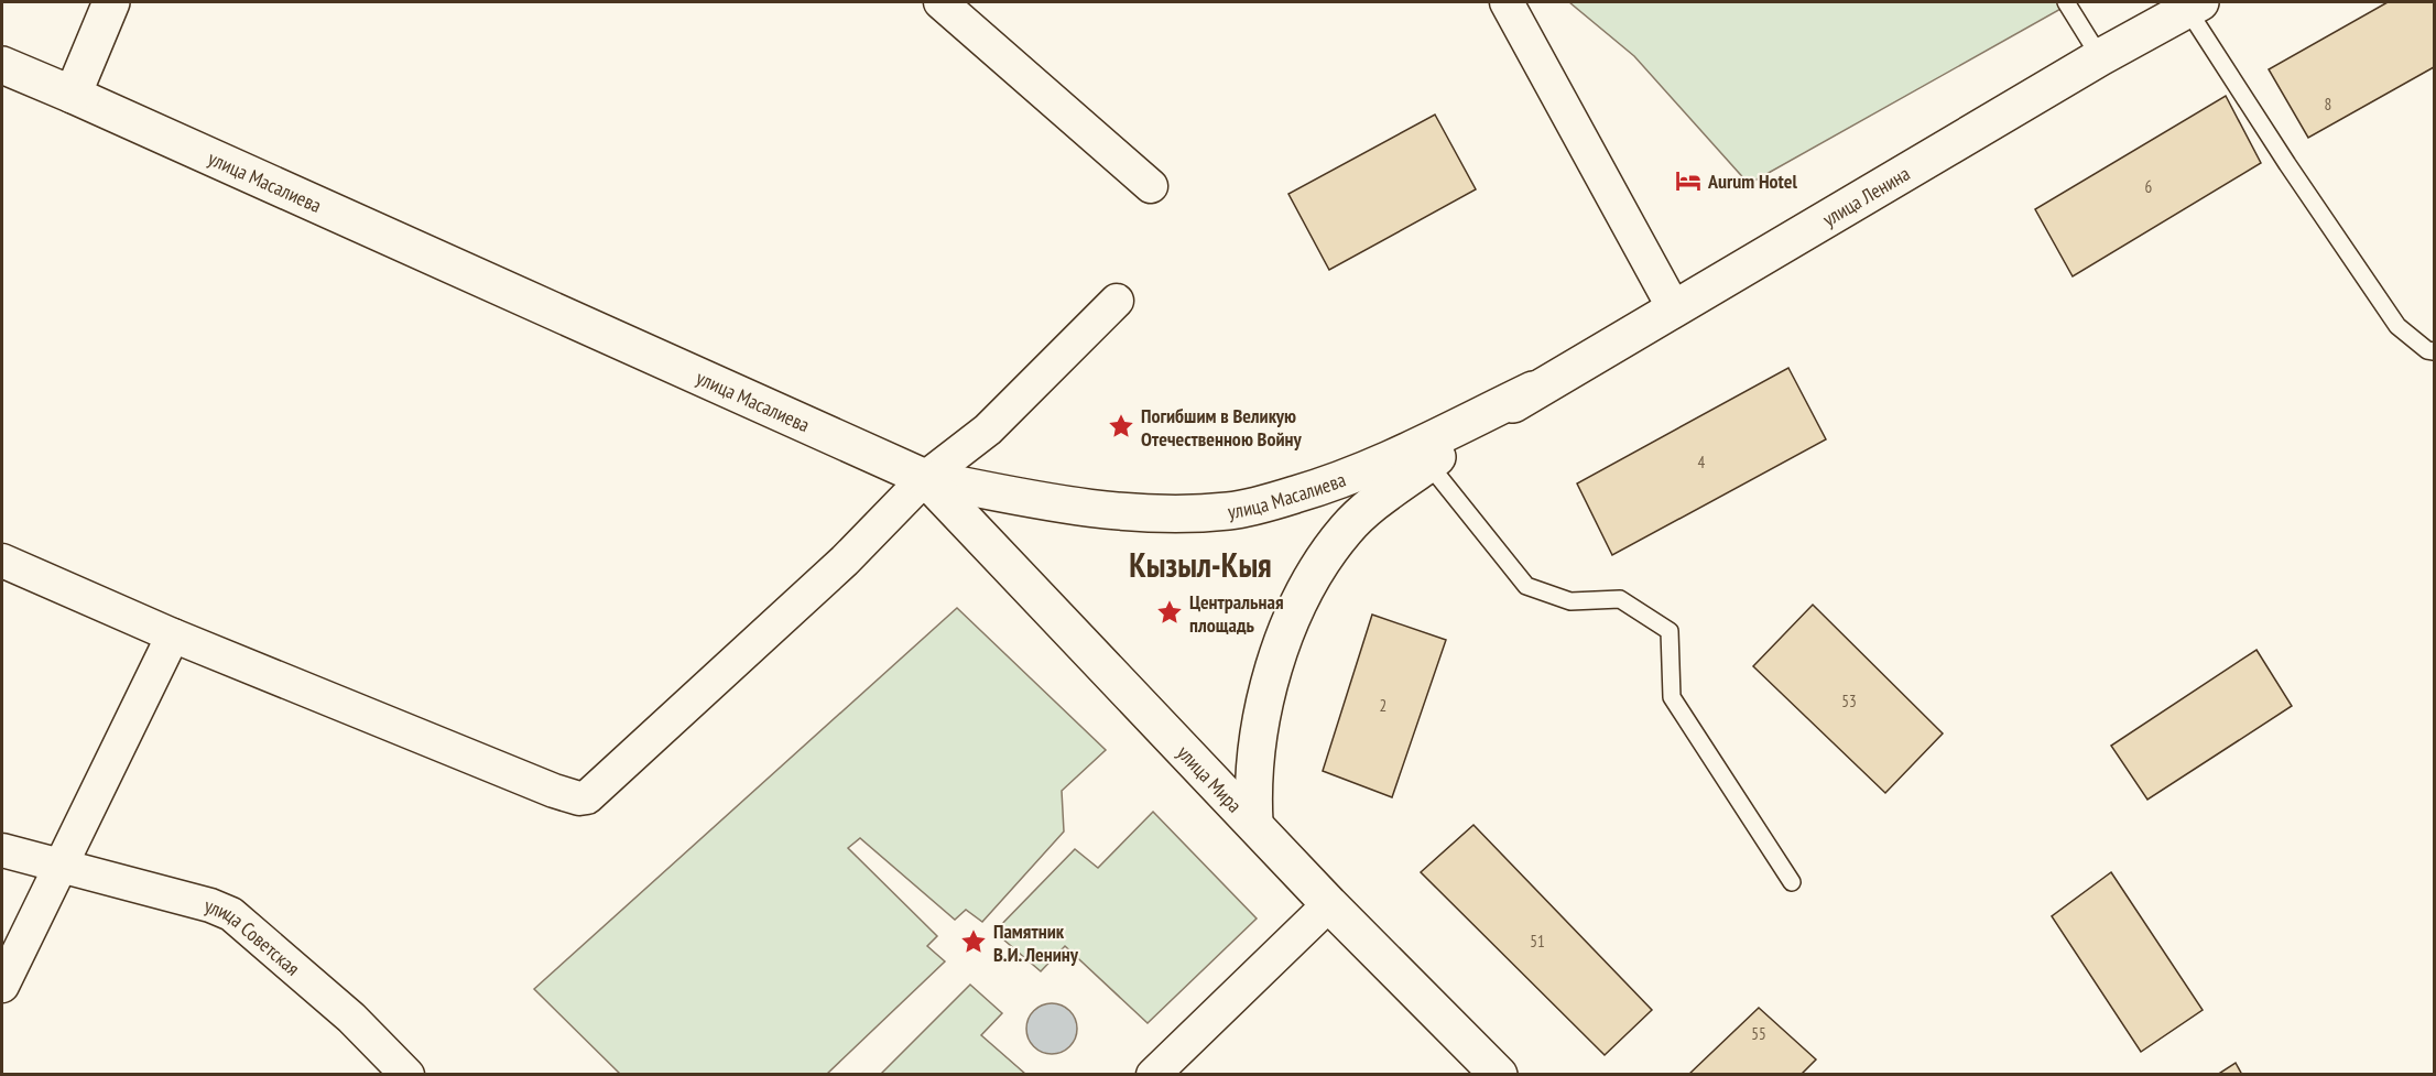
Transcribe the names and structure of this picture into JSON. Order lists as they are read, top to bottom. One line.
{"streets":{"main road":["улица Масалиева","улица Ленина","улица Мира"],"street":["улица Советская"]},"crossings":[["улица Масалиева","улица Ленина"],["улица Масалиева","улица Мира"]],"districts":["Кызыл-Кыя"],"places":{"hotel":["Aurum Hotel"],"place":["Погибшим в Великую Отечественною Войну","Центральная площадь","Памятник В.И. Ленину"]},"house_numbers":["8","6","4","53","2","51","55"]}
